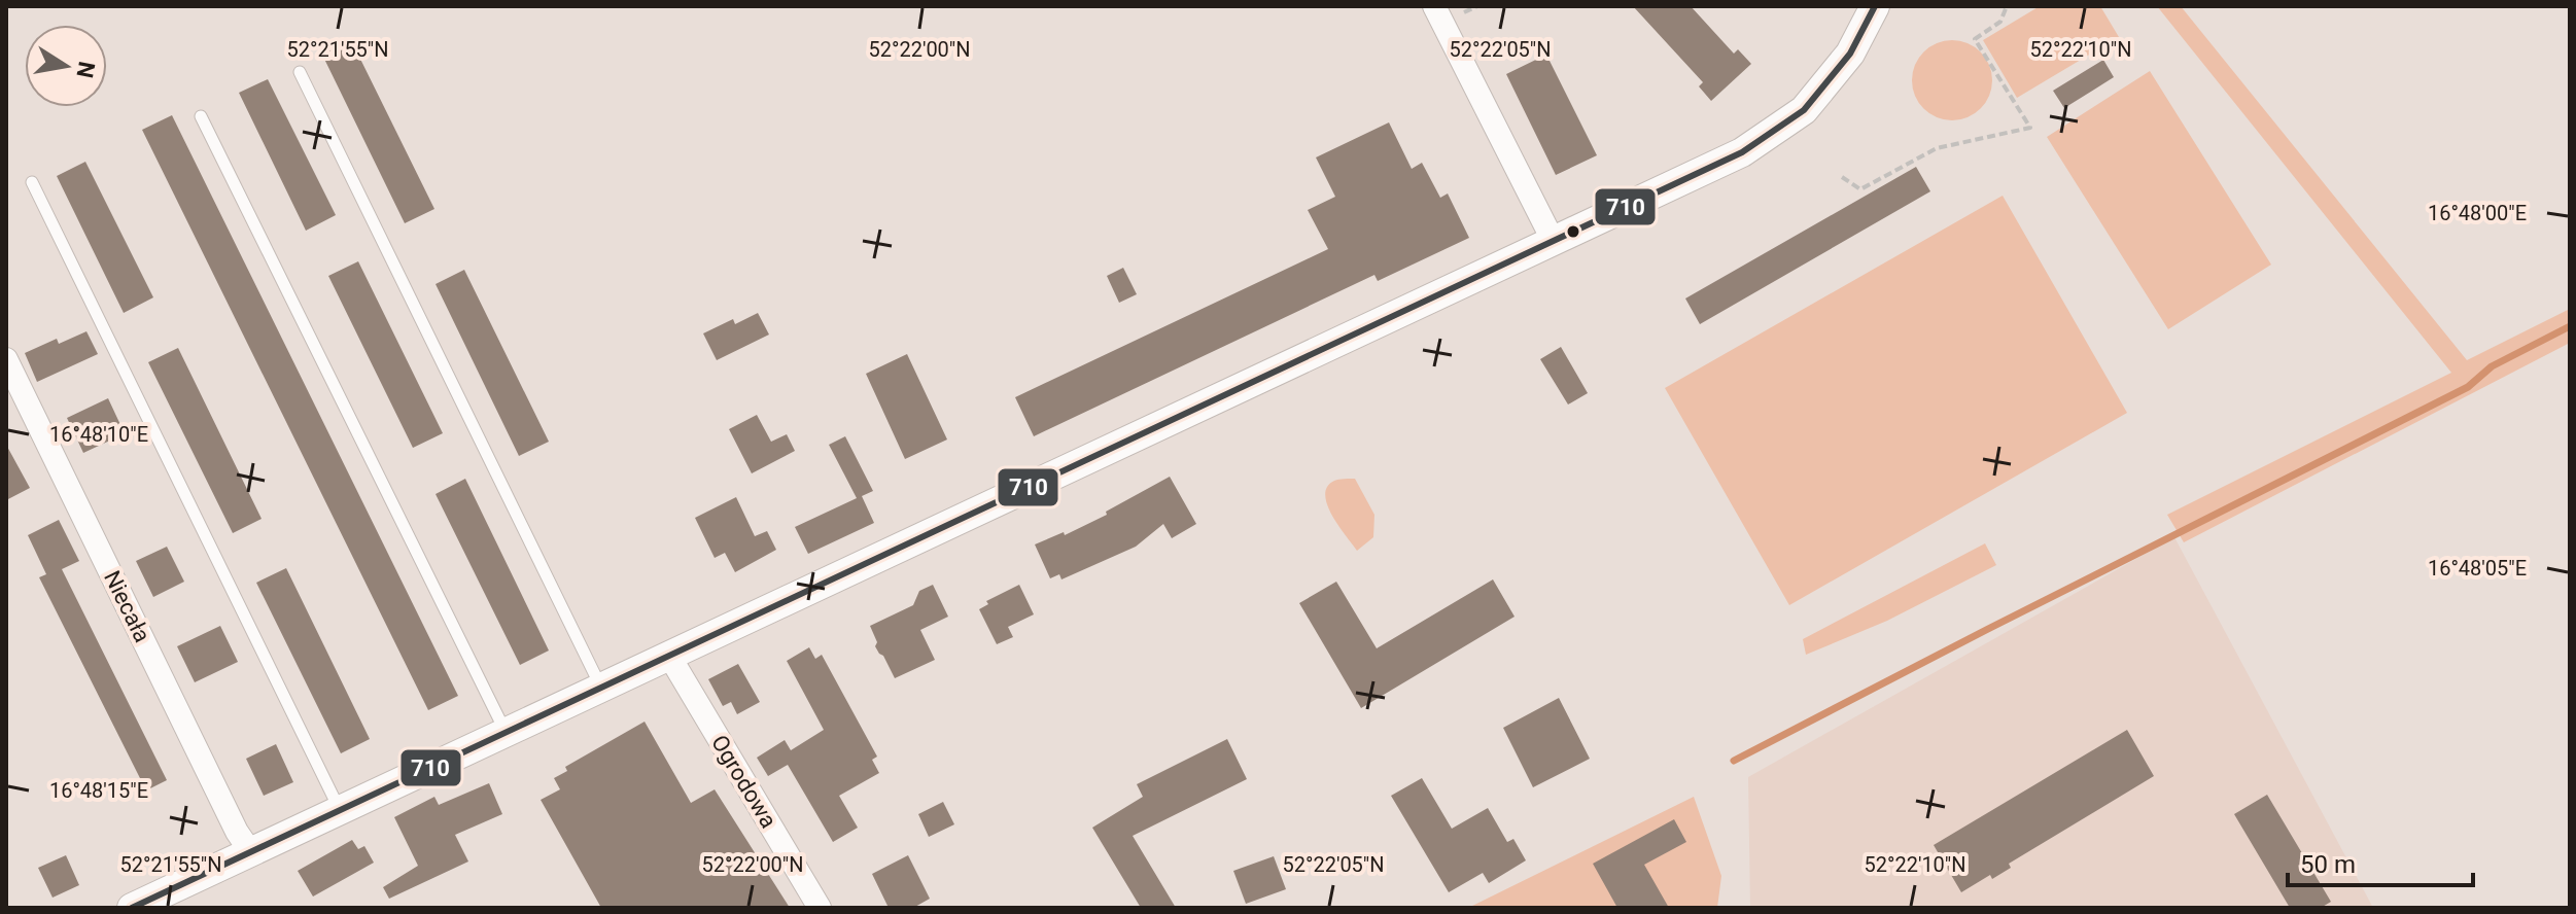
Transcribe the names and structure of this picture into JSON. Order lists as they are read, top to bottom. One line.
{"streets":{"street":["Niecała","Ogrodowa"]},"lines":["transit line 710"],"scale_bar":"50 m","north":"right","coordinates":["52°21'55\"N","52°22'00\"N","52°22'05\"N","52°22'10\"N","16°48'00\"E","16°48'10\"E","16°48'05\"E","16°48'15\"E"]}
